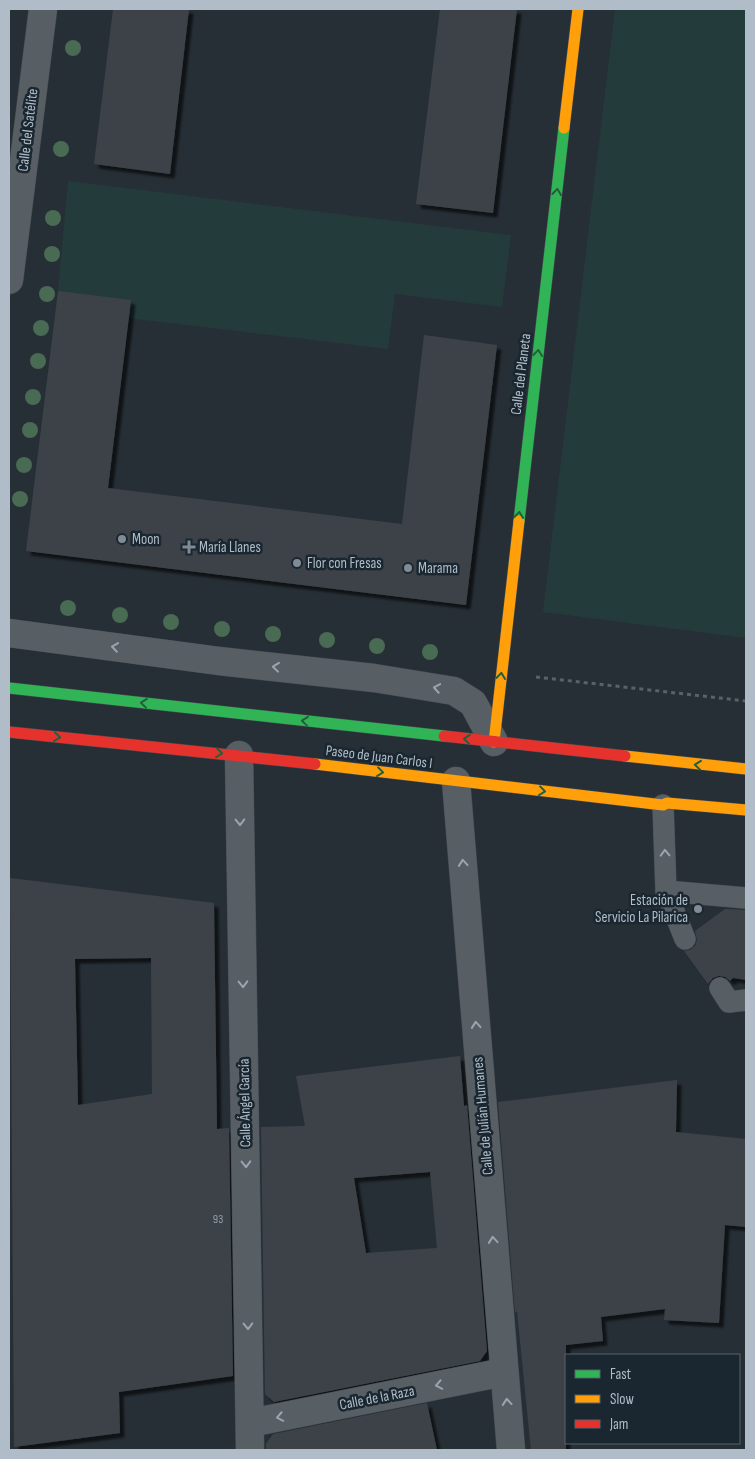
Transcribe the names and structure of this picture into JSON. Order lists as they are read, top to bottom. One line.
{"streets":{"main road":["Calle del Planeta","Paseo de Juan Carlos I"],"street":["Calle del Satélite","Calle Ángel García","Calle de Julián Humanes","Calle de la Raza"]},"crossings":[["Calle del Planeta","Paseo de Juan Carlos I"],["Paseo de Juan Carlos I","Calle Ángel García"],["Paseo de Juan Carlos I","Calle de Julián Humanes"],["Calle Ángel García","Calle de la Raza"],["Calle de Julián Humanes","Calle de la Raza"]],"one_way":["Calle del Planeta","Calle Ángel García","Calle de Julián Humanes","Calle de la Raza"],"places":{"other":["Moon","Flor con Fresas","Marama","Estación de Servicio La Pilarica"],"health":["María Llanes"]},"house_numbers":["93"],"legend":["Fast","Slow","Jam"]}
